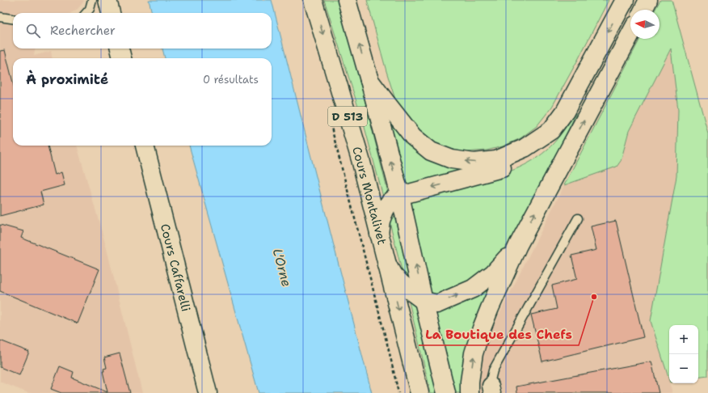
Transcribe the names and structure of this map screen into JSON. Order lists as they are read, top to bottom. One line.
{"streets":{"main road":["D 513","Cours Montalivet","Cours Caffarelli"]},"water":["L'Orne"],"places":["La Boutique des Chefs"],"north":"left","page":{"search":"Rechercher","heading":["À proximité","0 résultats"],"map_buttons":["+","−"]}}
